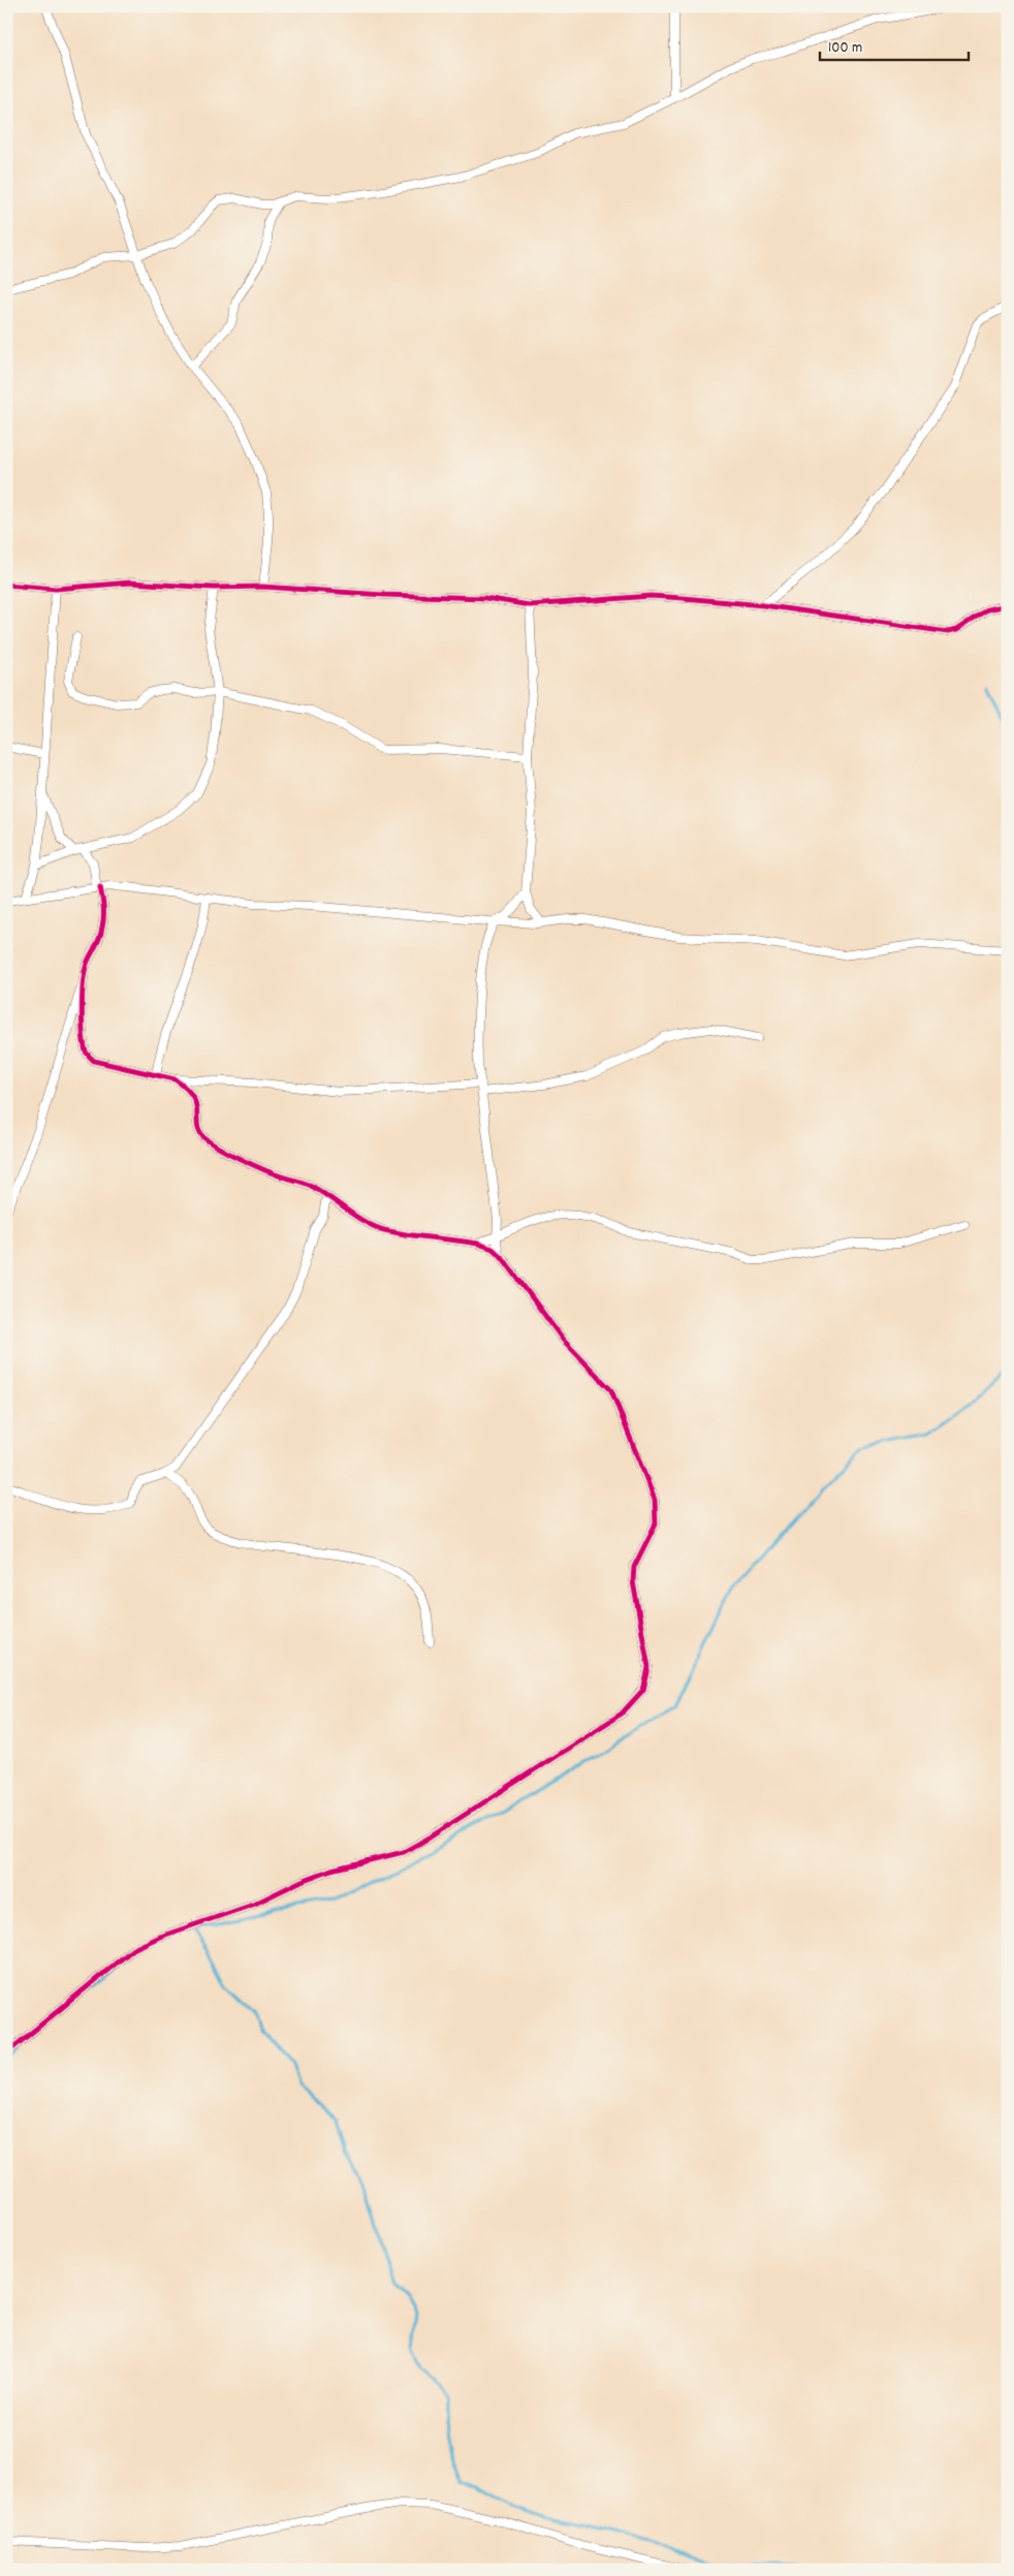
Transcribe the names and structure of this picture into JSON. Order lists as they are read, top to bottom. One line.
{"scale_bar":"100 m"}
